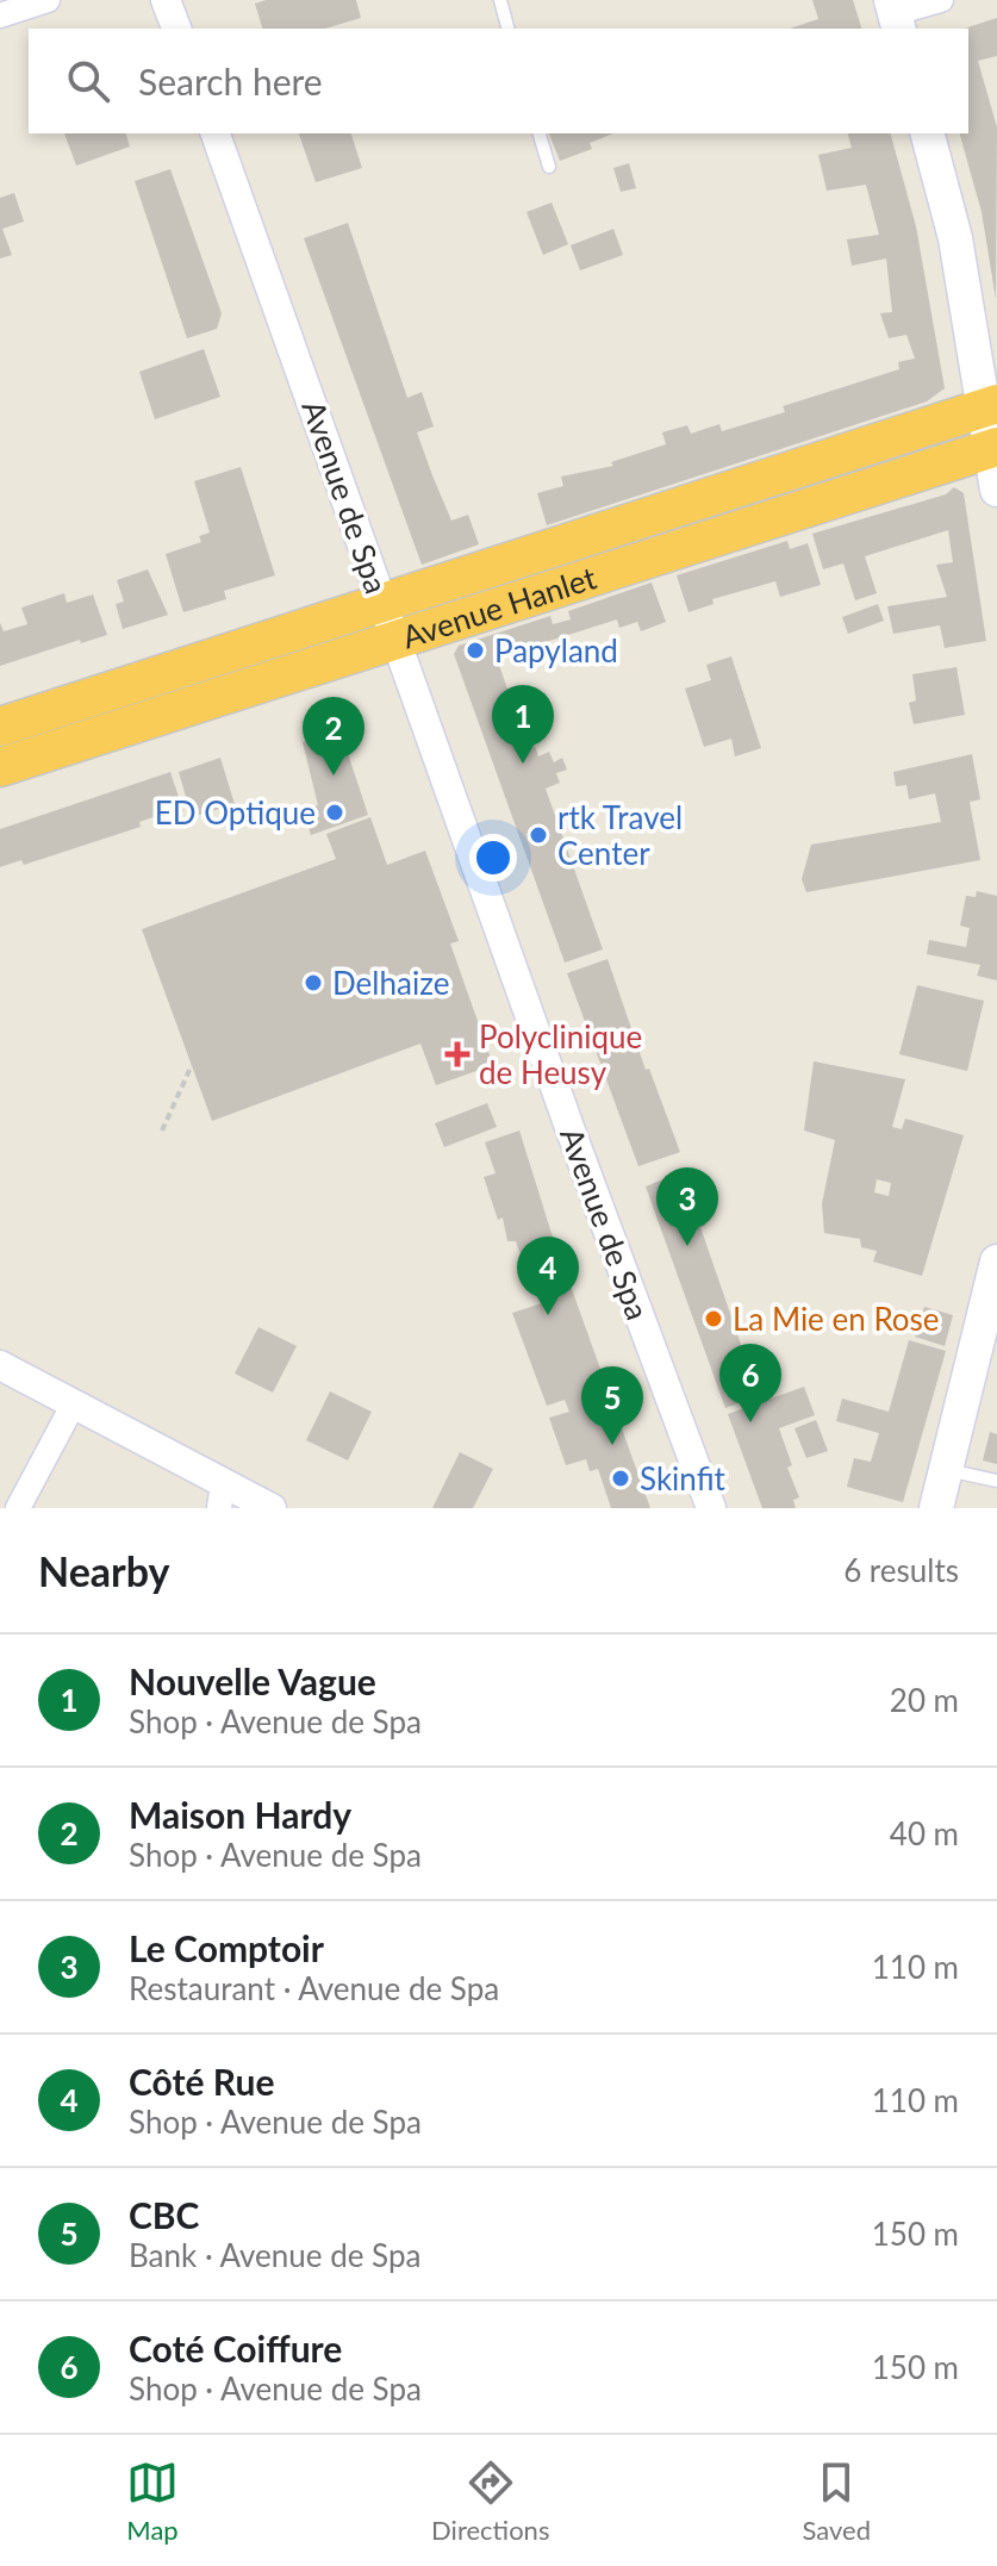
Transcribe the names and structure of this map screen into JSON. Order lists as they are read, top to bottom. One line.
{"streets":{"highway":["Avenue Hanlet"],"street":["Avenue de Spa"]},"crossings":[["Avenue de Spa","Avenue Hanlet"]],"places":{"other":["Papyland","ED Optique","rtk Travel Center","Delhaize","La Mie en Rose","Skinfit"],"health":["Polyclinique de Heusy"]},"page":{"search":"Search here","pins":["1","2","3","4","6","5"],"heading":["Nearby","6 results"],"list":[{"mark":"1","name":"Nouvelle Vague","note":"Shop · Avenue de Spa","value":"20 m"},{"mark":"2","name":"Maison Hardy","note":"Shop · Avenue de Spa","value":"40 m"},{"mark":"3","name":"Le Comptoir","note":"Restaurant · Avenue de Spa","value":"110 m"},{"mark":"4","name":"Côté Rue","note":"Shop · Avenue de Spa","value":"110 m"},{"mark":"5","name":"CBC","note":"Bank · Avenue de Spa","value":"150 m"},{"mark":"6","name":"Coté Coiffure","note":"Shop · Avenue de Spa","value":"150 m"}],"nav":["Map","Directions","Saved"]}}
